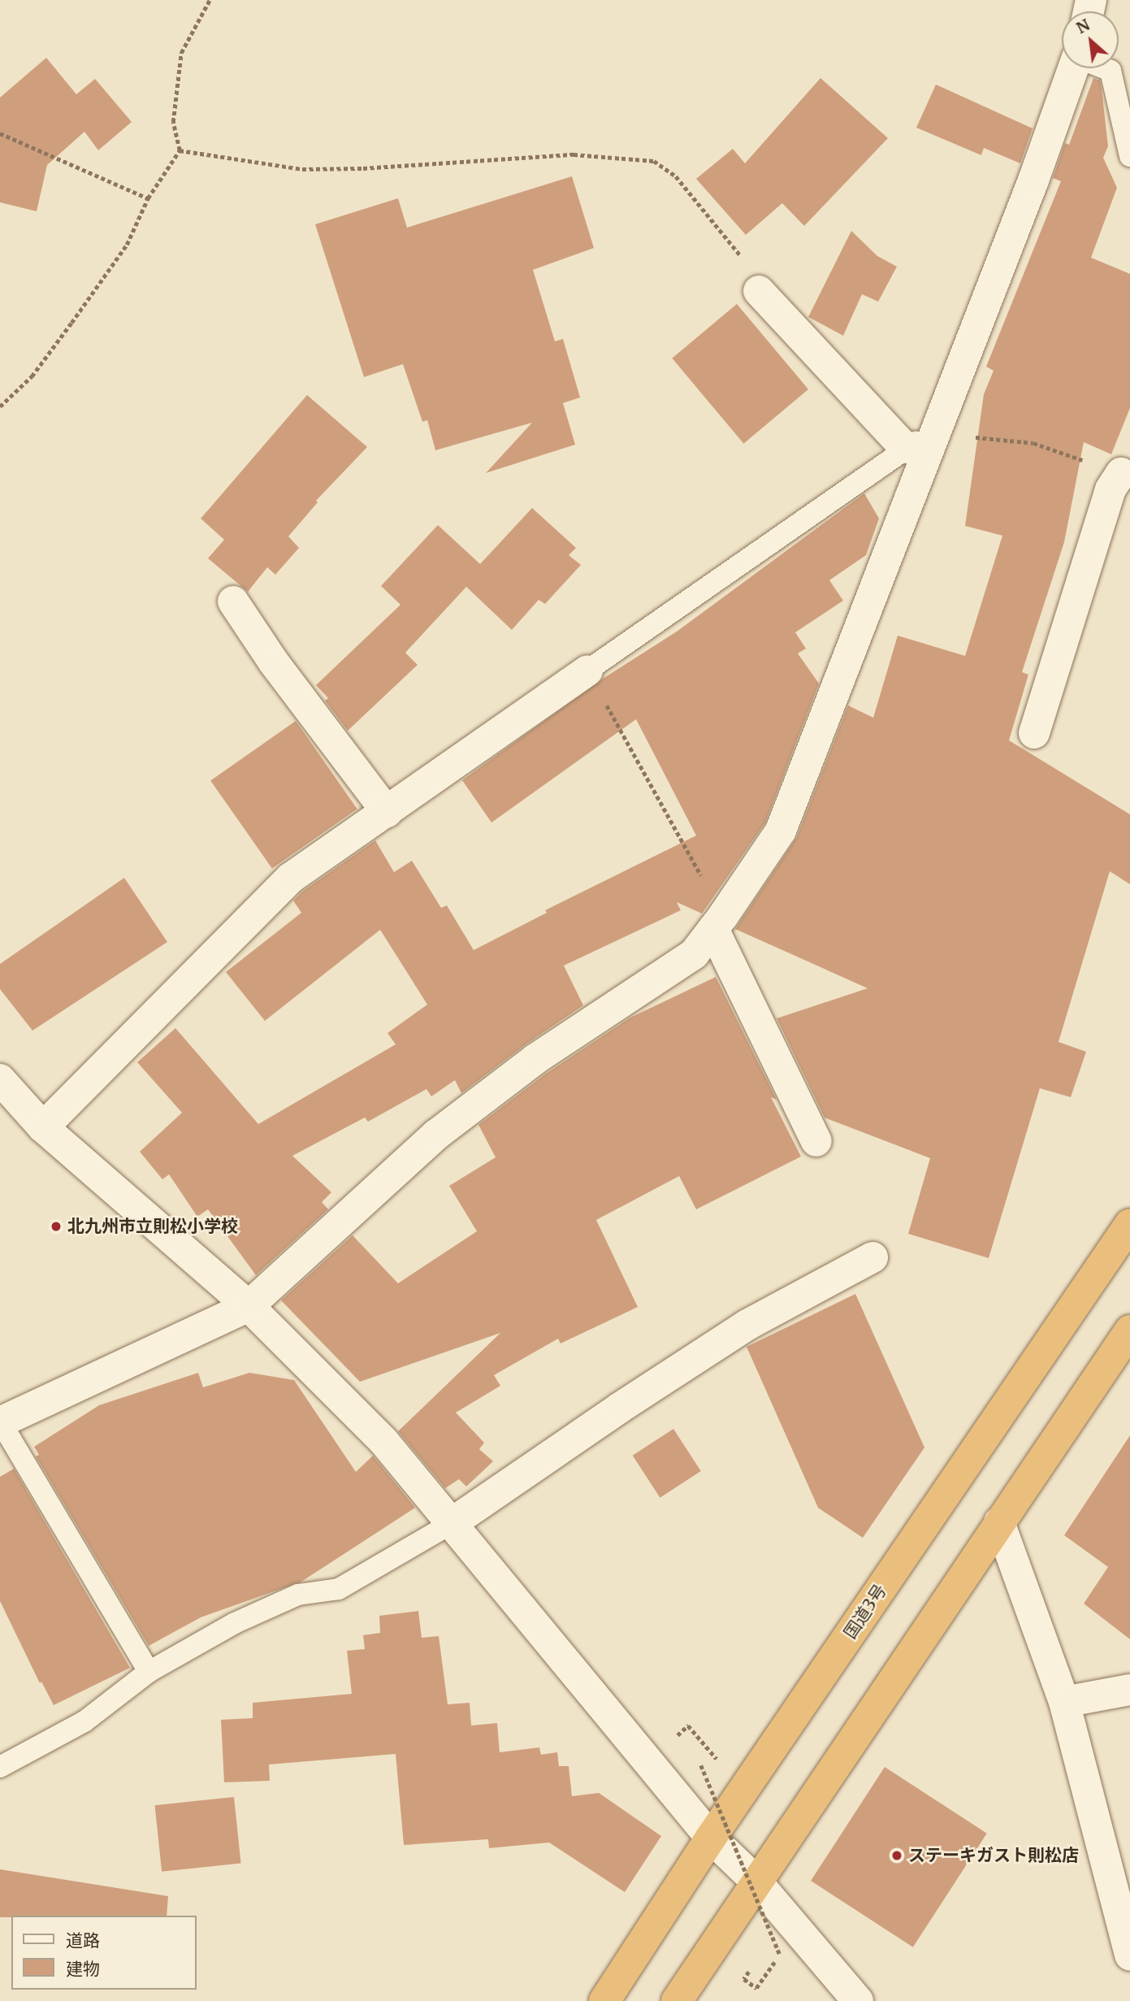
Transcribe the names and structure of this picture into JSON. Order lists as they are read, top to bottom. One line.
{"streets":{"highway":["国道3号"]},"places":["北九州市立則松小学校","ステーキガスト則松店"],"legend":["道路","建物"],"north":"top left"}
